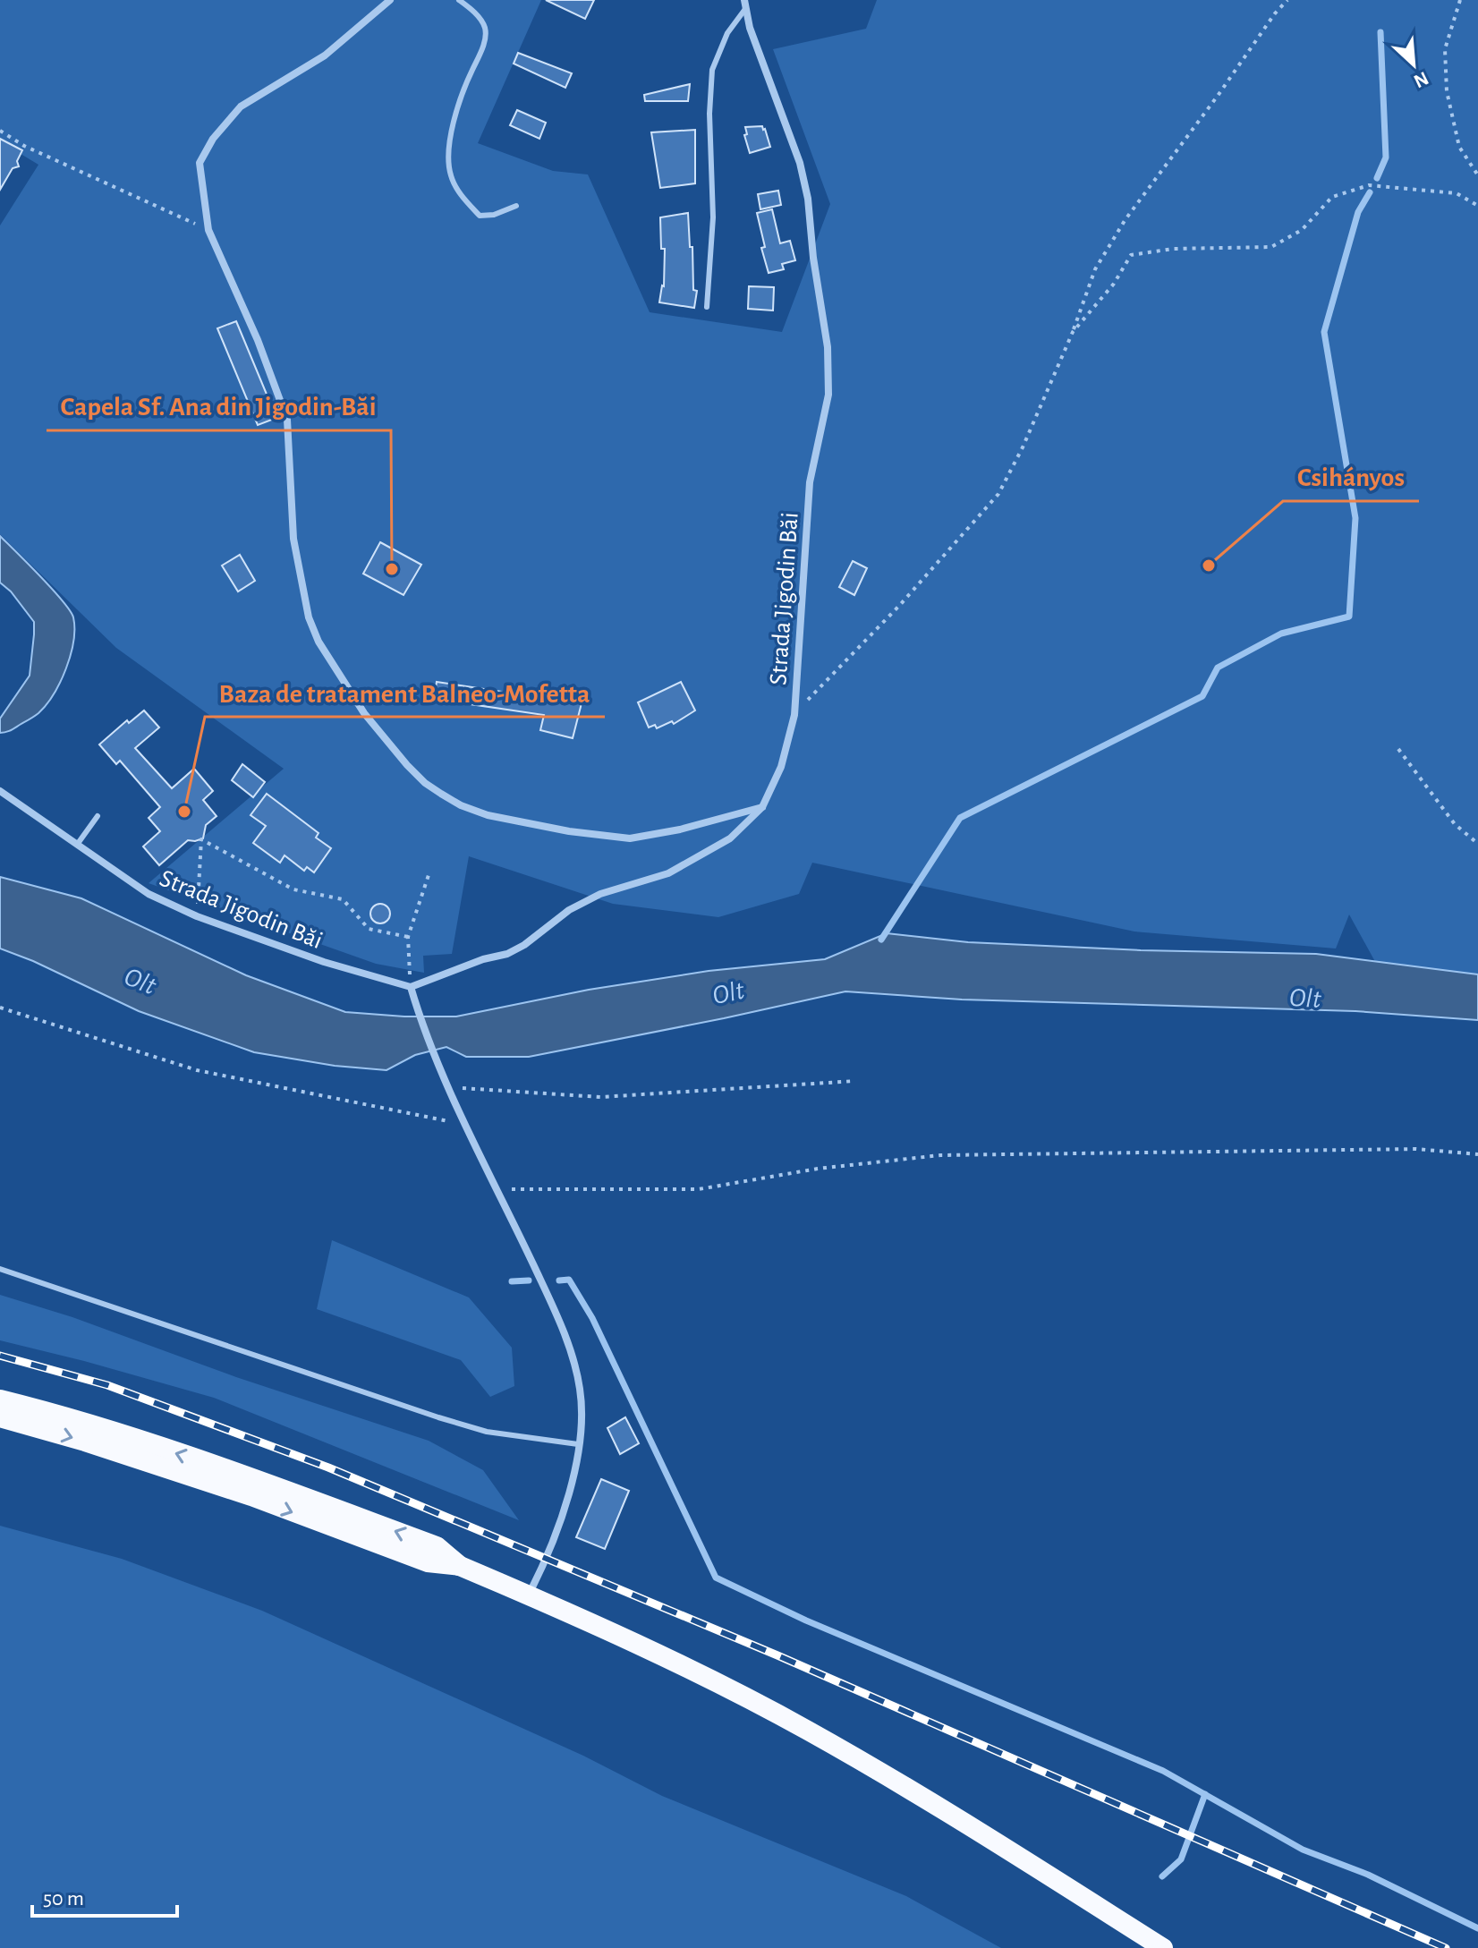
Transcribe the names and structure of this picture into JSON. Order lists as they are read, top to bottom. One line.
{"streets":{"street":["Strada Jigodin Băi"]},"water":["Olt"],"places":["Csihányos","Capela Sf. Ana din Jigodin-Băi","Baza de tratament Balneo-Mofetta"],"scale_bar":"50 m","north":"bottom right"}
